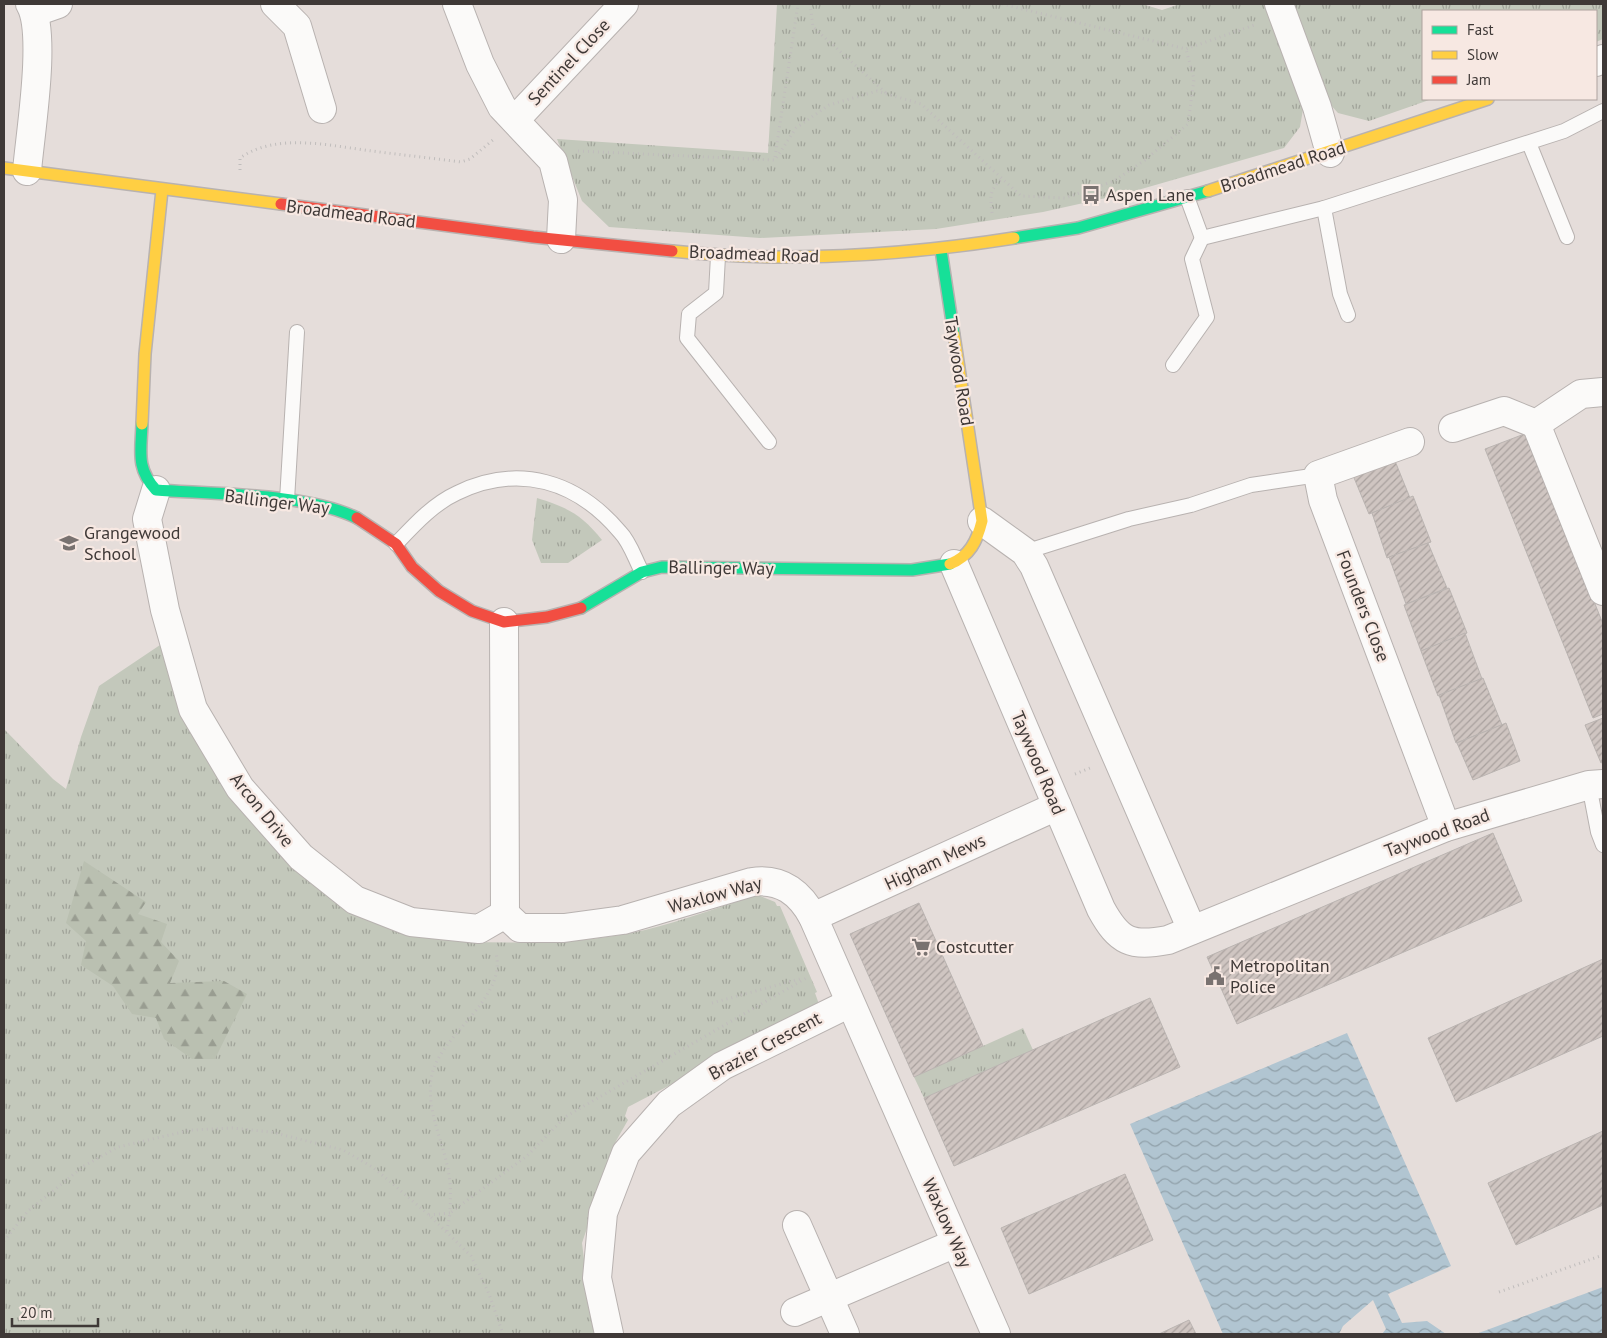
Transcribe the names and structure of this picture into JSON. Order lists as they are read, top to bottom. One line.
{"streets":{"street":["Sentinel Close","Broadmead Road","Taywood Road","Ballinger Way","Founders Close","Arcon Drive","Higham Mews","Waxlow Way","Brazier Crescent"]},"crossings":[["Sentinel Close","Broadmead Road"],["Broadmead Road","Taywood Road"],["Taywood Road","Ballinger Way"],["Taywood Road","Founders Close"],["Taywood Road","Higham Mews"],["Ballinger Way","Arcon Drive"],["Arcon Drive","Waxlow Way"],["Higham Mews","Waxlow Way"],["Waxlow Way","Brazier Crescent"]],"places":{"bus stop":["Aspen Lane"],"school or university":["Grangewood School"],"supermarket":["Costcutter"],"public building":["Metropolitan Police"]},"legend":["Fast","Slow","Jam"],"scale_bar":"20 m"}
